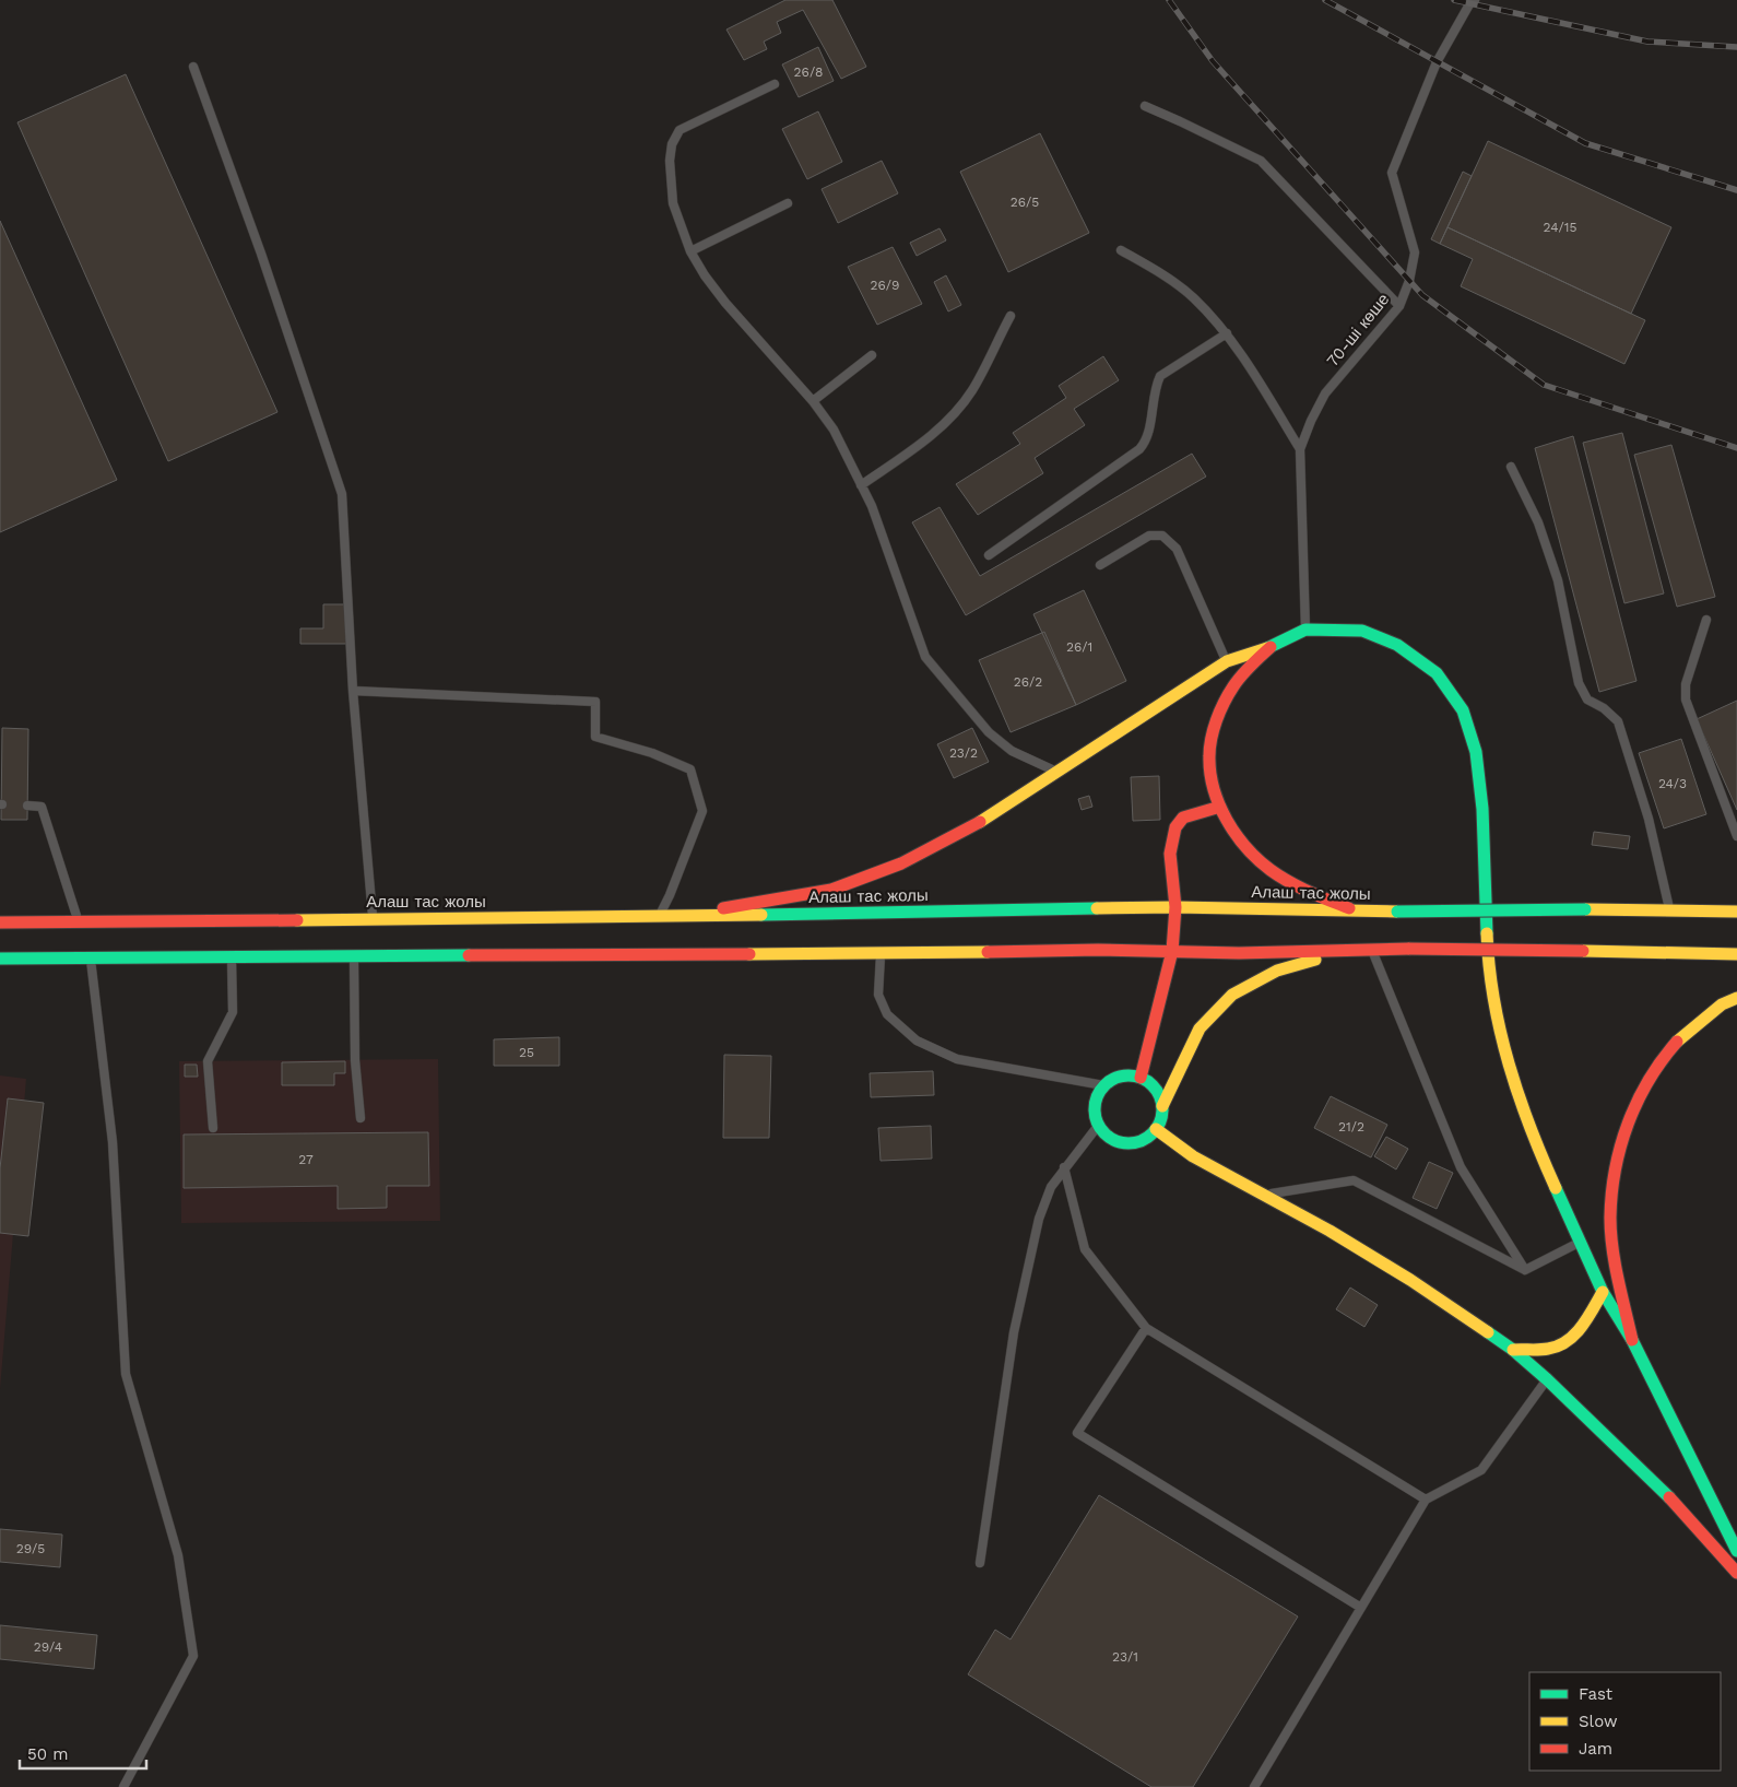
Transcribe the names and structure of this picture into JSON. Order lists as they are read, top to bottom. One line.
{"streets":{"main road":["Алаш тас жолы"],"lane":["70-ші көше"]},"house_numbers":["26/8","26/5","24/15","26/9","26/1","26/2","23/2","24/3","25","21/2","27","29/5","29/4","23/1"],"legend":["Fast","Slow","Jam"],"scale_bar":"50 m"}
